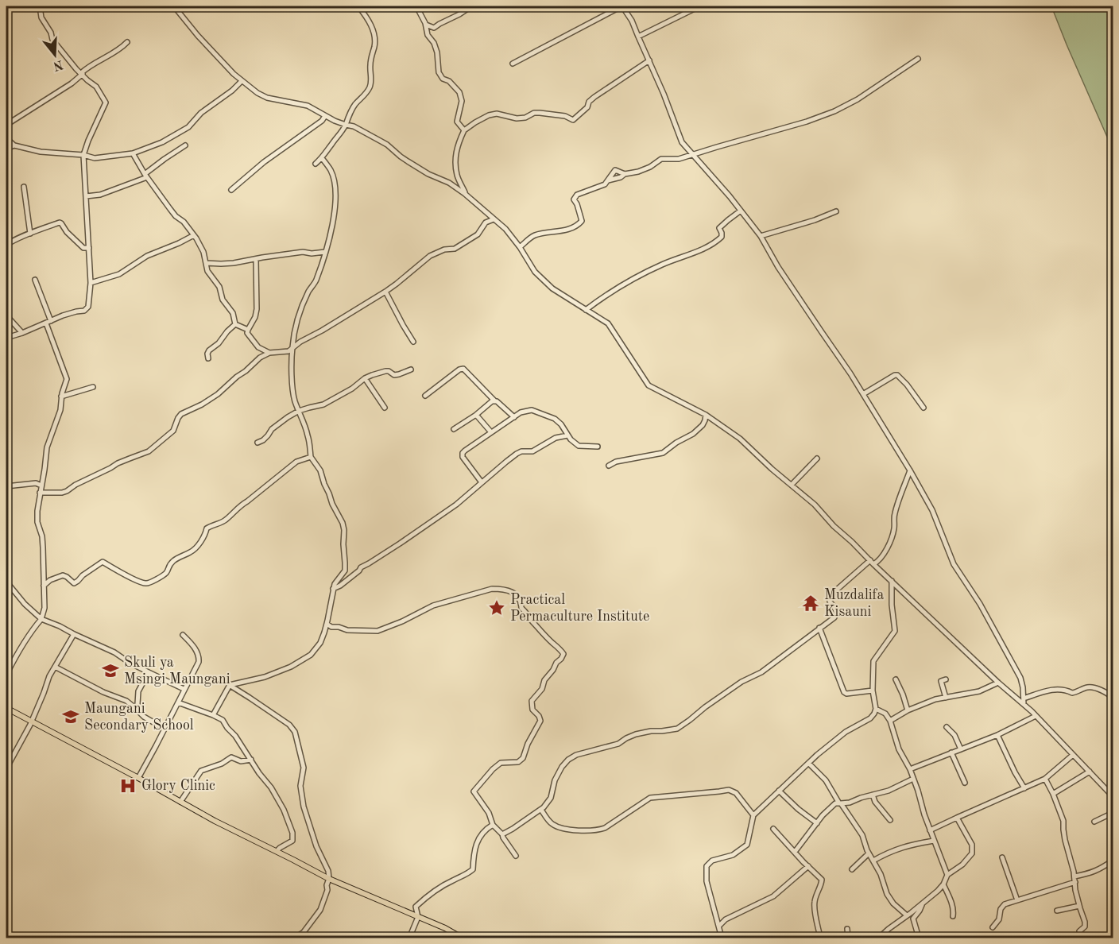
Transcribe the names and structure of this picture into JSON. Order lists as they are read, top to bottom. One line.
{"places":{"temple":["Muzdalifa Kisauni"],"place":["Practical Permaculture Institute"],"school or university":["Skuli ya Msingi Maungani","Maungani Secondary School"],"hospital":["Glory Clinic"]},"north":"bottom"}
